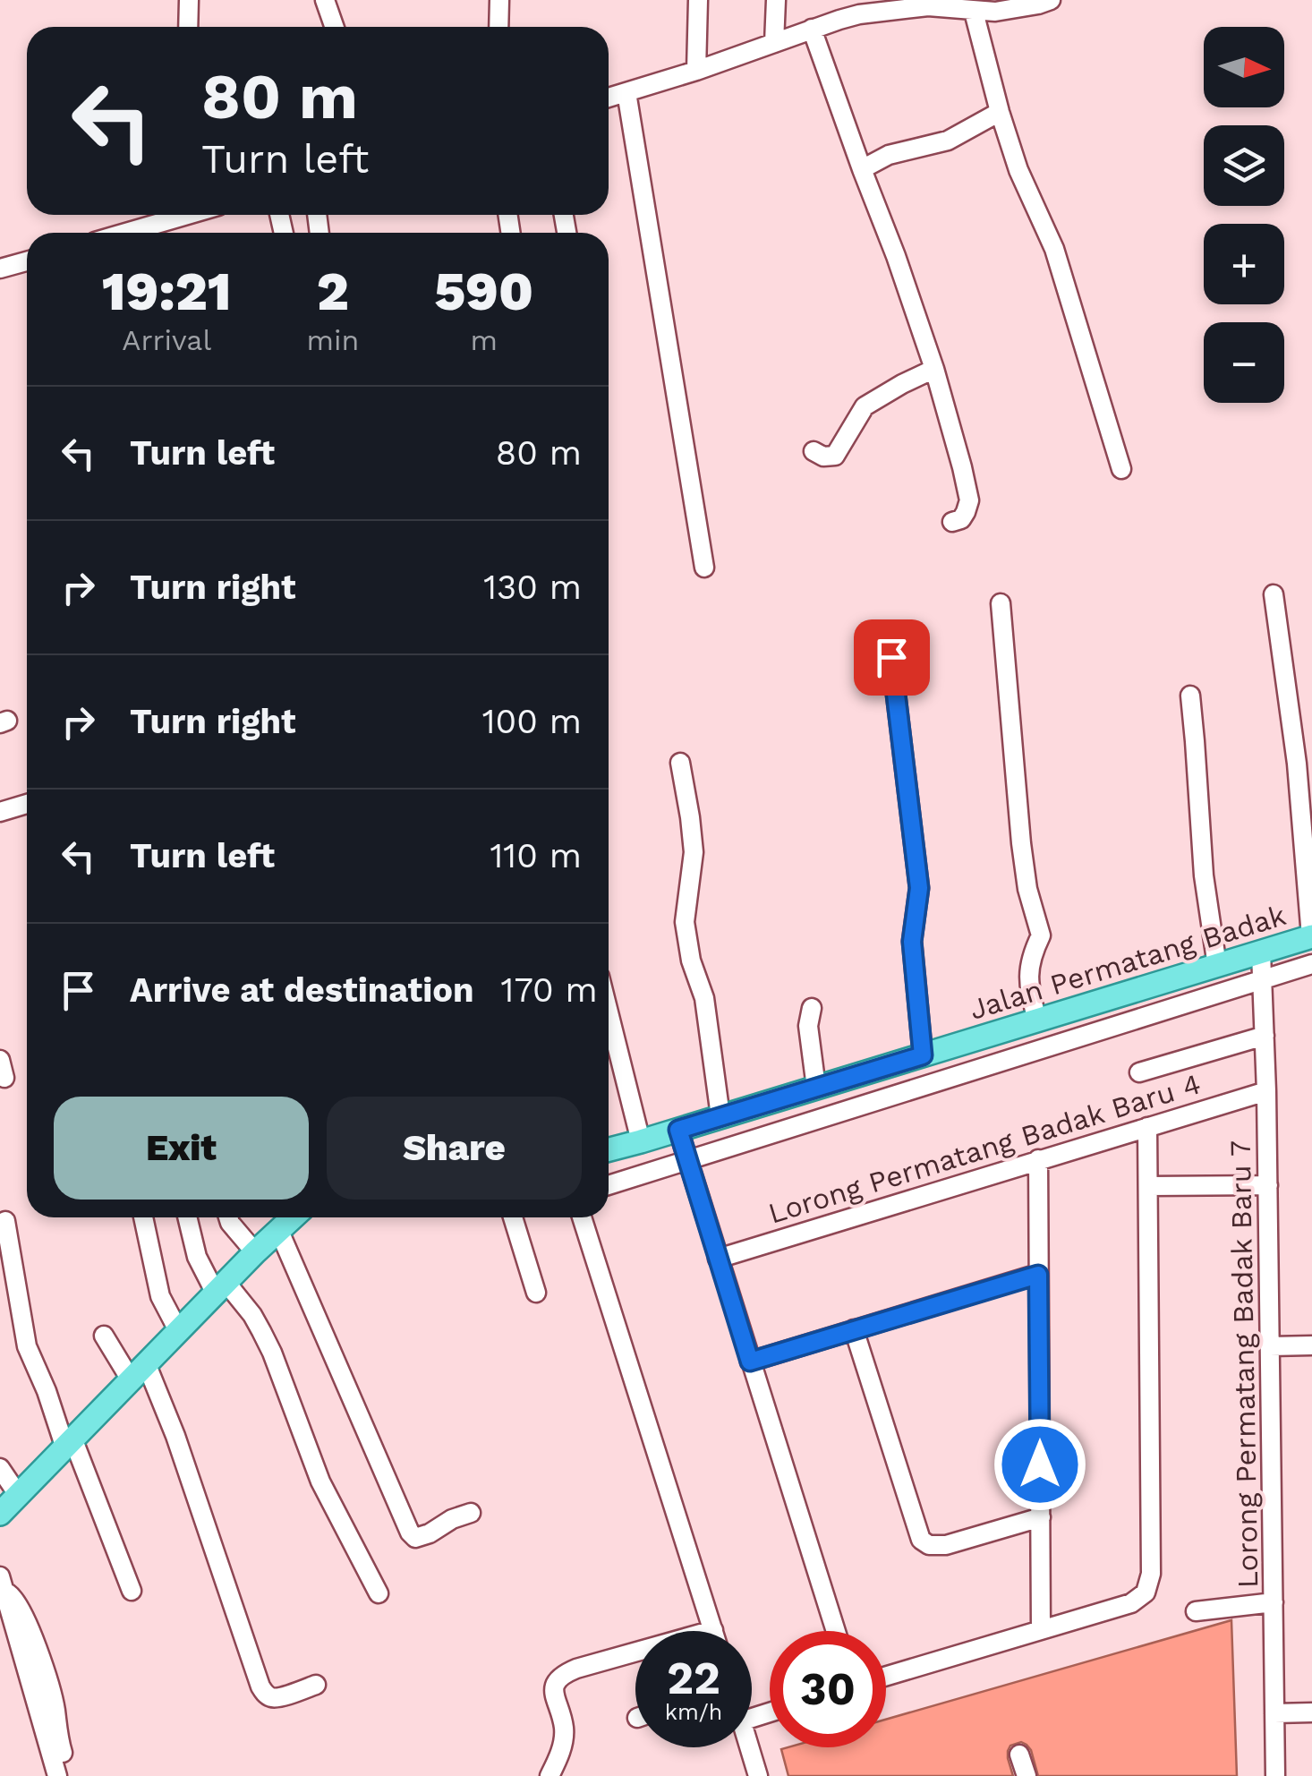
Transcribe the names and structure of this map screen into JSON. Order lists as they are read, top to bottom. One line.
{"streets":{"main road":["Jalan Permatang Badak"],"street":["Lorong Permatang Badak Baru 4","Lorong Permatang Badak Baru 7"]},"crossings":[["Jalan Permatang Badak","Lorong Permatang Badak Baru 7"],["Lorong Permatang Badak Baru 4","Lorong Permatang Badak Baru 7"]],"north":"right","page":{"map_buttons":["+","−"],"turn":["80 m","Turn left"],"eta":["19:21","Arrival","2","min","590","m"],"list":[{"name":"Turn left","value":"80 m"},{"name":"Turn right","value":"130 m"},{"name":"Turn right","value":"100 m"},{"name":"Turn left","value":"110 m"},{"name":"Arrive at destination","value":"170 m"}],"buttons":["Exit","Share"],"speed":"22 km/h","limit":"30"}}
